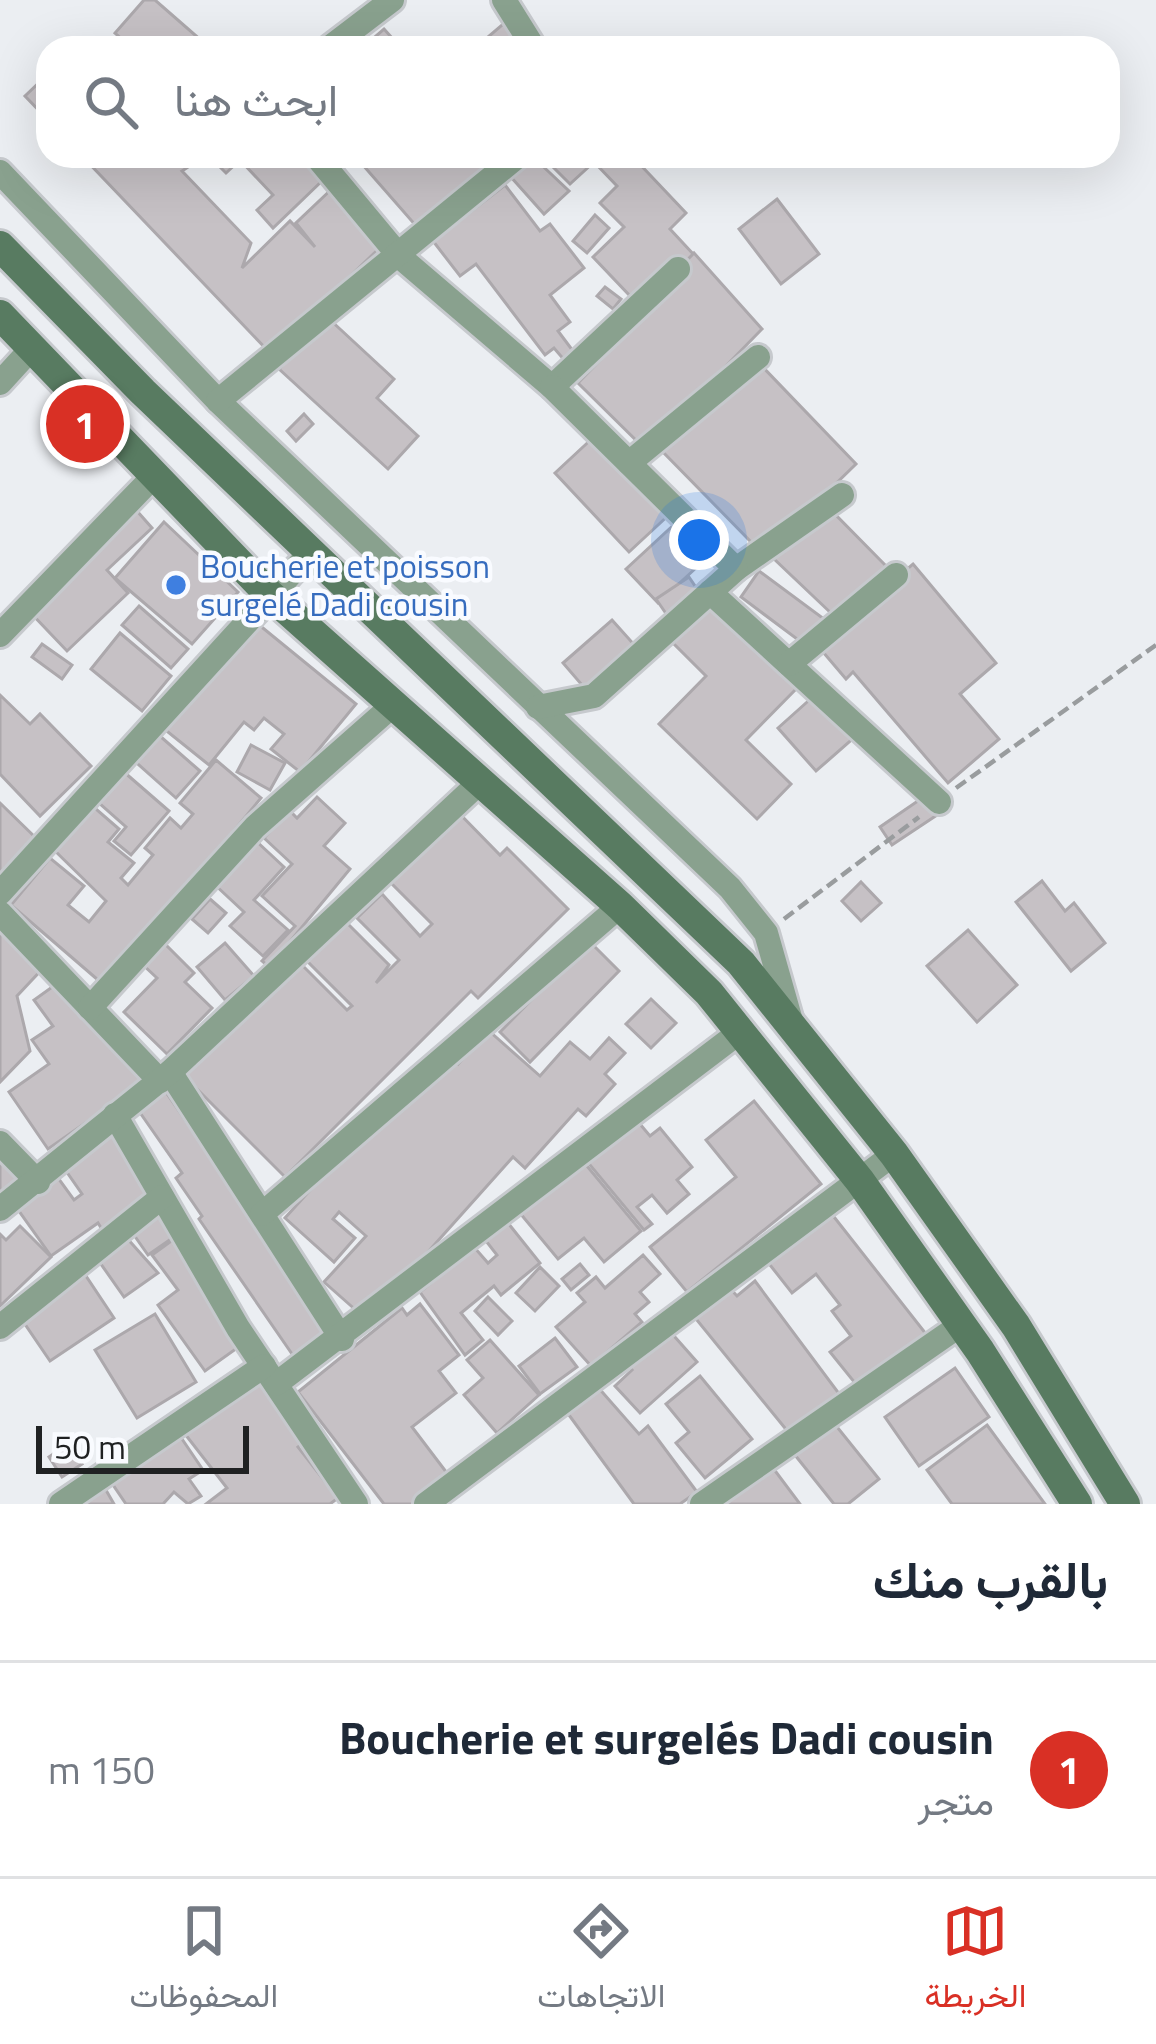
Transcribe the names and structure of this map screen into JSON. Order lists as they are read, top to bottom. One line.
{"places":["Boucherie et poisson surgelé Dadi cousin"],"scale_bar":"50 m","page":{"search":"ابحث هنا","pins":"1","scale":"50 m","heading":"بالقرب منك","list":[{"mark":"1","name":"Boucherie et surgelés Dadi cousin","note":"متجر","value":"150 m"}],"nav":["الخريطة","الاتجاهات","المحفوظات"]}}
